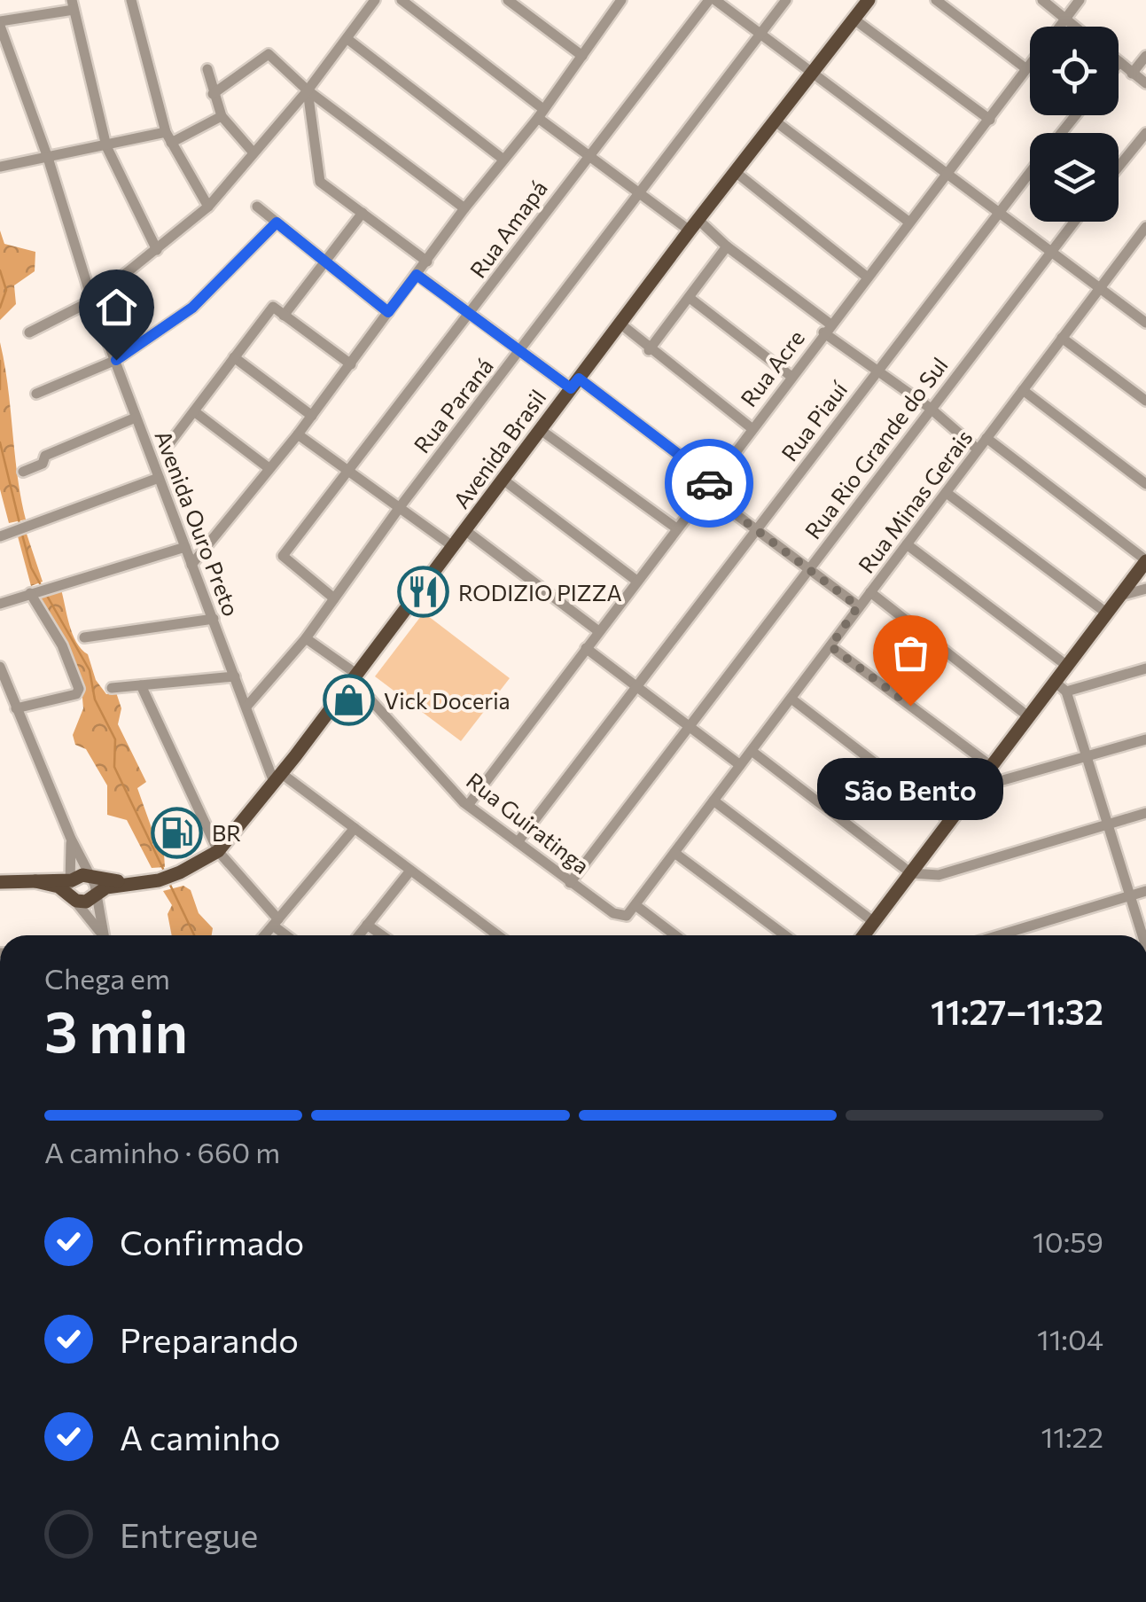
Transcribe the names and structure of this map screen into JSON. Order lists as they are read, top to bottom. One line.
{"streets":{"main road":["Avenida Brasil"],"street":["Rua Amapá","Rua Acre","Rua Paraná","Rua Piauí","Rua Rio Grande do Sul","Rua Minas Gerais","Avenida Ouro Preto","Rua Guiratinga"]},"crossings":[["Rua Amapá","Rua Paraná"],["Rua Acre","Rua Guiratinga"],["Rua Paraná","Avenida Ouro Preto"],["Rua Paraná","Rua Guiratinga"],["Rua Piauí","Rua Guiratinga"],["Rua Rio Grande do Sul","Rua Guiratinga"],["Avenida Brasil","Avenida Ouro Preto"],["Avenida Brasil","Rua Guiratinga"],["Rua Minas Gerais","Rua Guiratinga"]],"places":{"restaurant":["RODIZIO PIZZA"],"shop":["Vick Doceria"],"other":["São Bento"],"fuel station":["BR"]},"page":{"bubble":"São Bento","heading":["3 min","Chega em","11:27–11:32"],"bar":"A caminho · 660 m","list":[["Confirmado","10:59"],["Preparando","11:04"],["A caminho","11:22"],"Entregue"]}}
